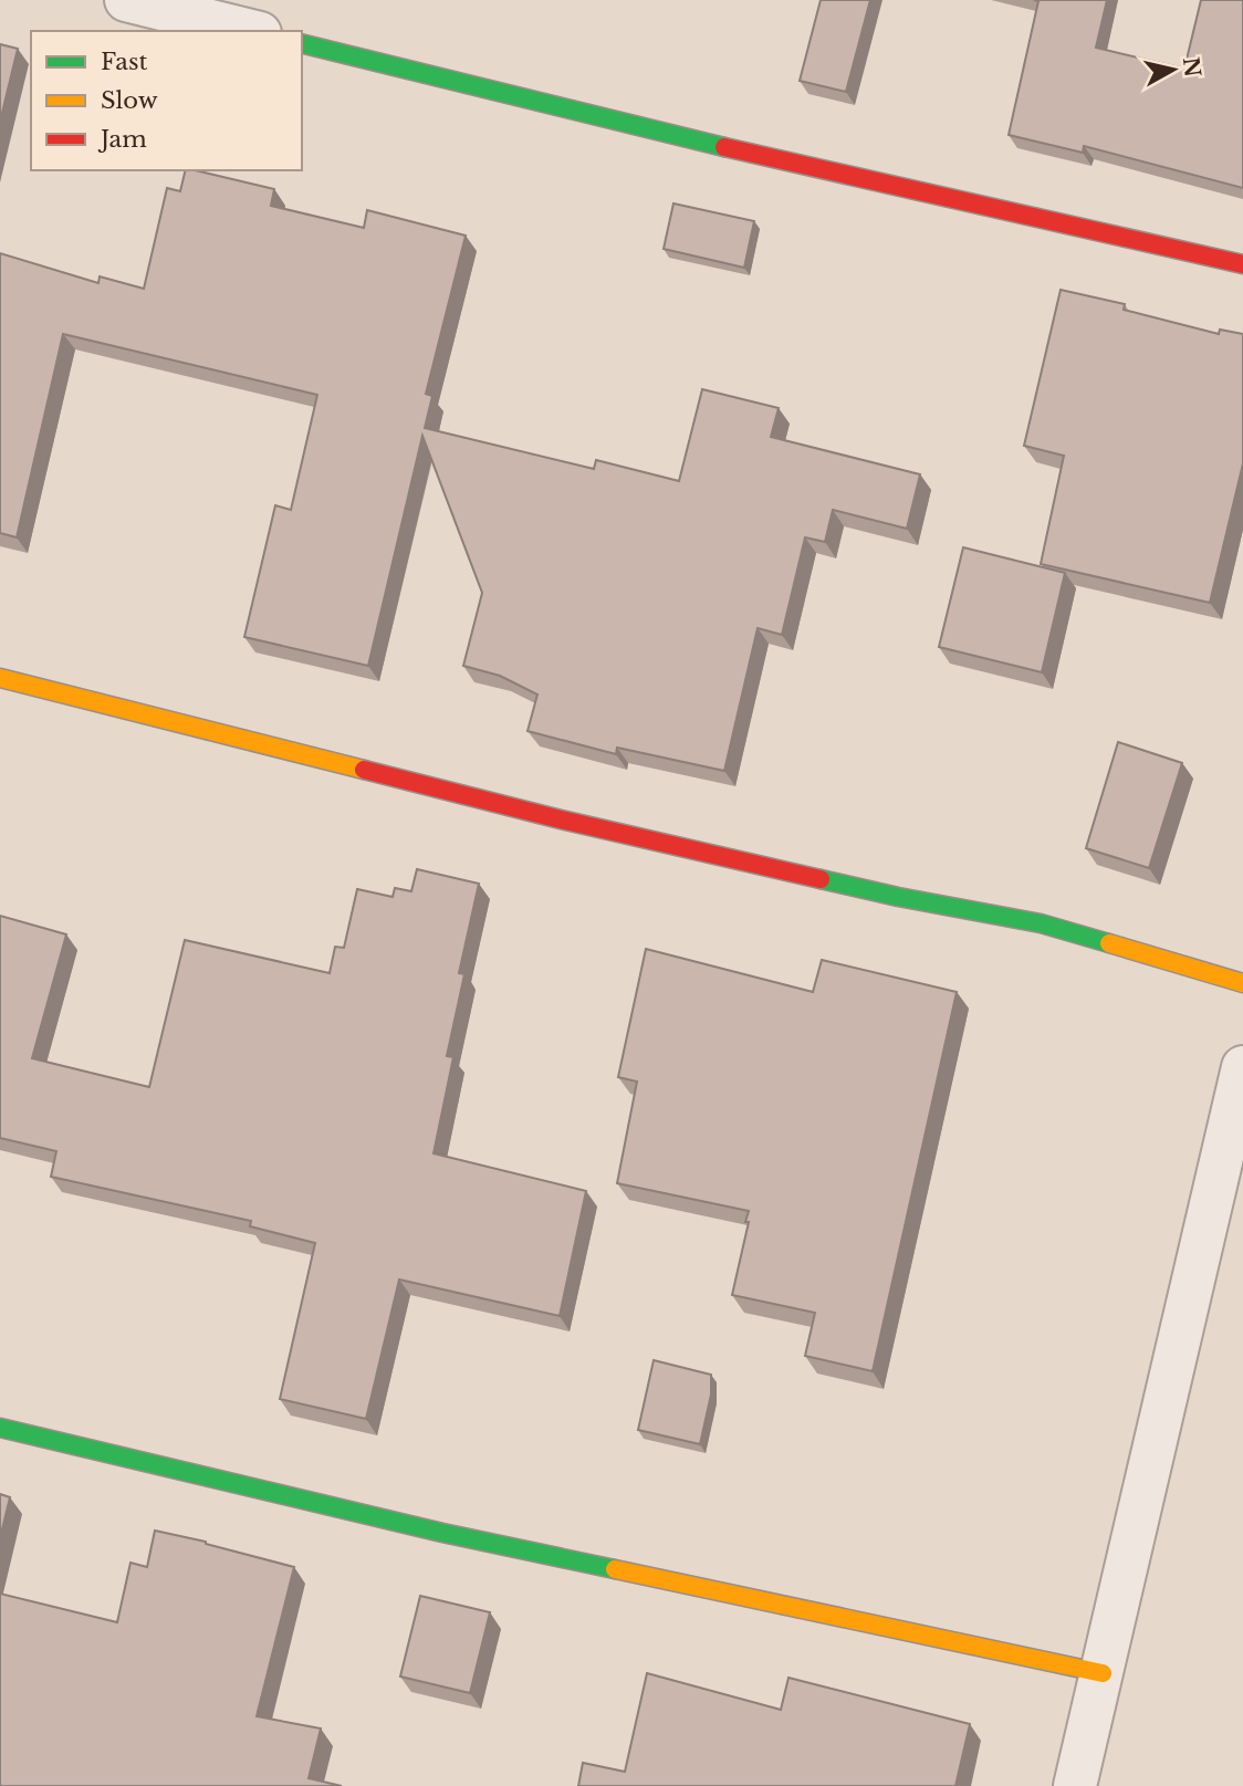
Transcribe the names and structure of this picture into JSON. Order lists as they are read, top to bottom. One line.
{"legend":["Fast","Slow","Jam"],"north":"right"}
